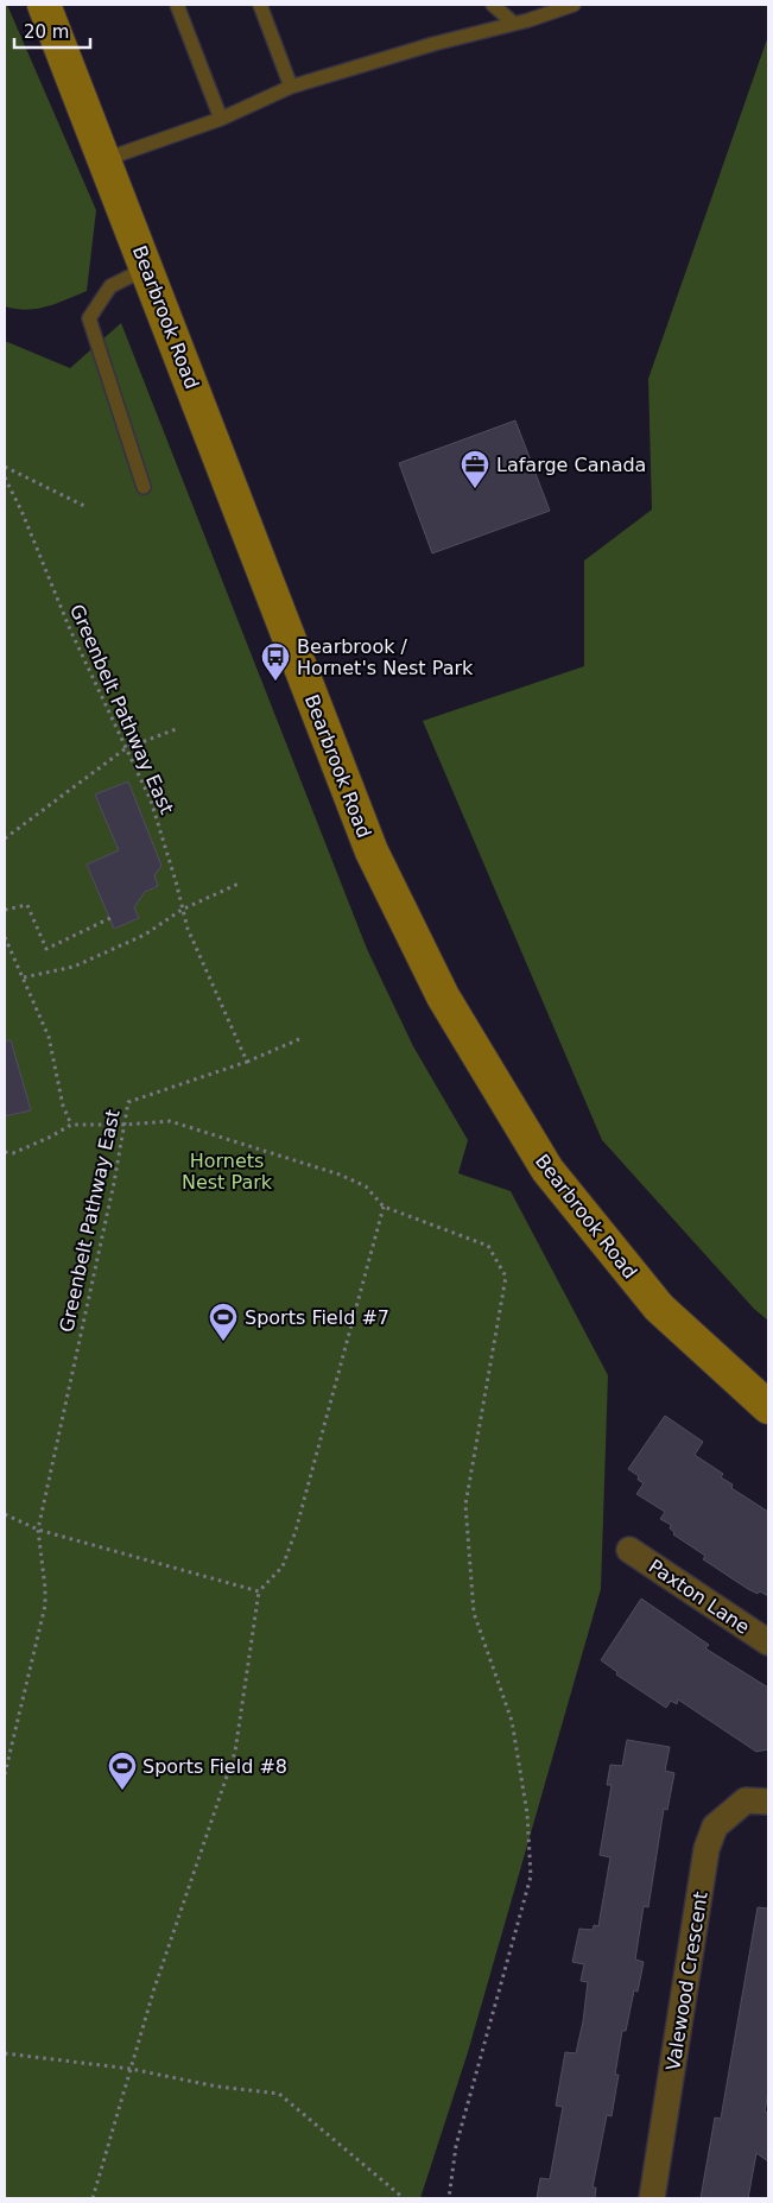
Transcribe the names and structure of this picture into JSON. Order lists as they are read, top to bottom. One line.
{"streets":{"street":["Bearbrook Road","Paxton Lane","Valewood Crescent"],"path":["Greenbelt Pathway East"]},"parks":["Hornets Nest Park"],"places":{"office":["Lafarge Canada"],"bus stop":["Bearbrook / Hornet's Nest Park"],"sports":["Sports Field #7","Sports Field #8"]},"scale_bar":"20 m"}
